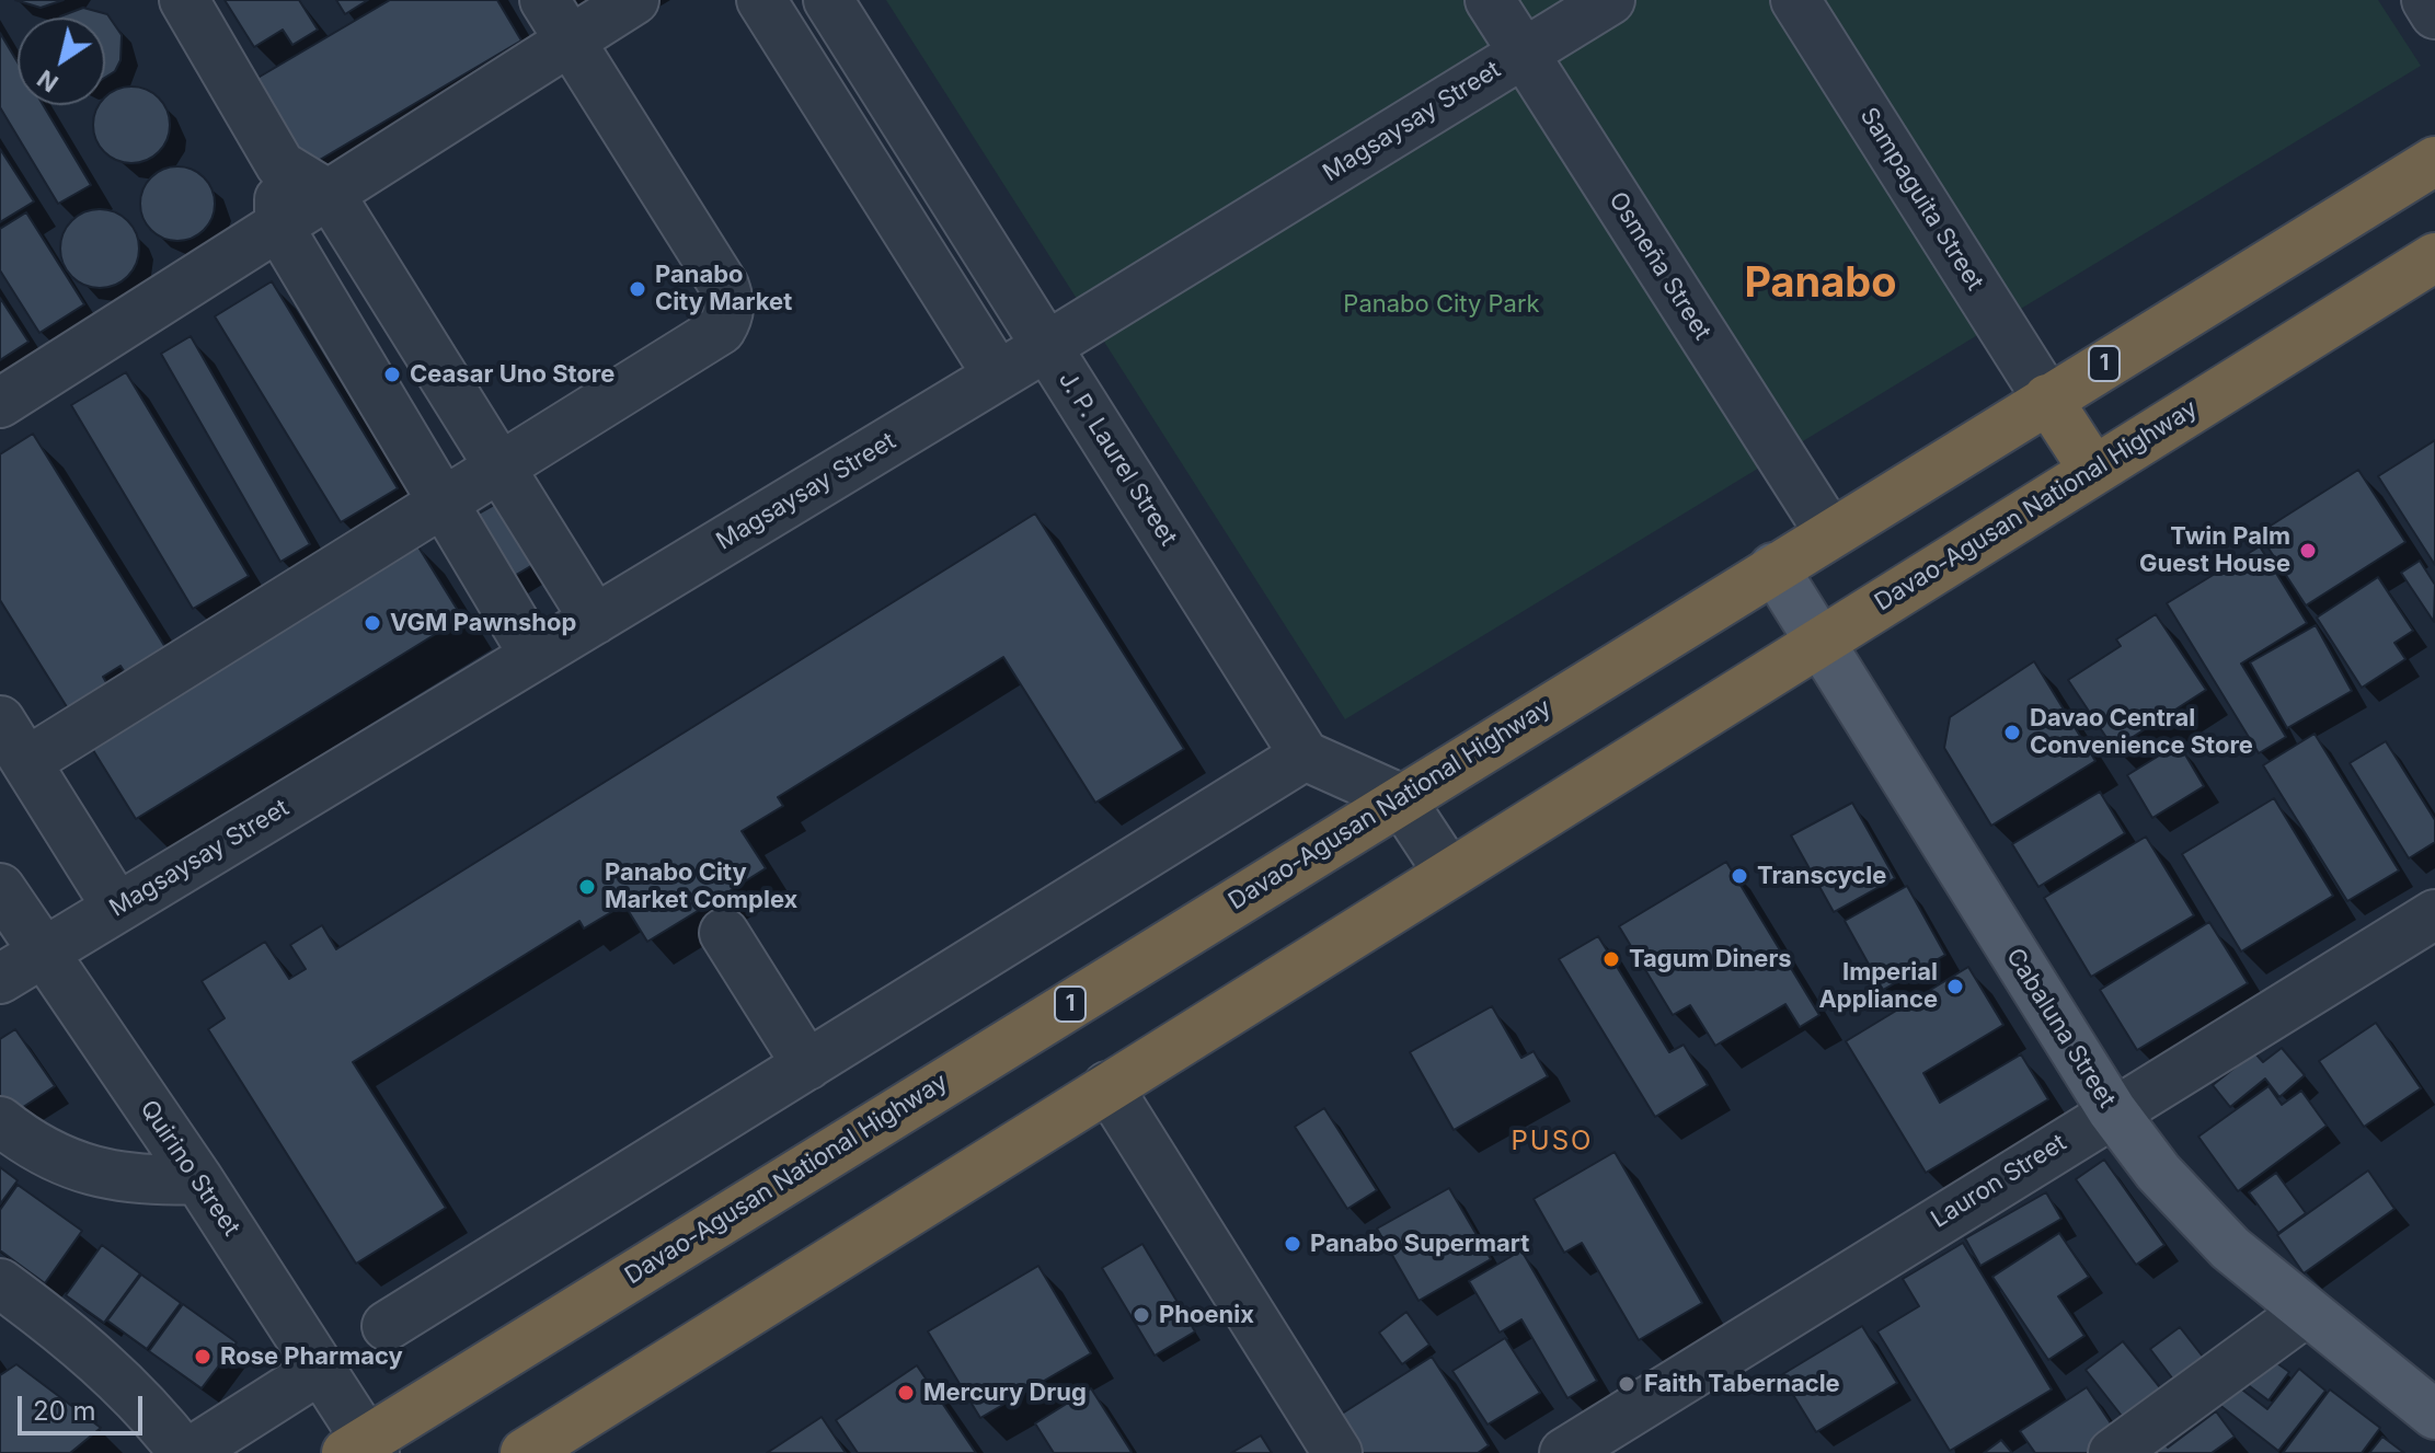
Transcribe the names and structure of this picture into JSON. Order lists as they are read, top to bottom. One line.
{"streets":{"highway":["1","Davao-Agusan National Highway"],"main road":["Cabaluna Street"],"street":["Magsaysay Street","Sampaguita Street","Osmeña Street","J. P. Laurel Street","Quirino Street","Lauron Street"]},"crossings":[["Magsaysay Street","Osmeña Street"],["Magsaysay Street","J. P. Laurel Street"],["Magsaysay Street","Quirino Street"],["Sampaguita Street","Davao-Agusan National Highway"],["Osmeña Street","Davao-Agusan National Highway"],["Davao-Agusan National Highway","Cabaluna Street"],["Davao-Agusan National Highway","Quirino Street"],["Cabaluna Street","Lauron Street"]],"districts":["Panabo","PUSO"],"parks":["Panabo City Park"],"places":["Panabo City Market","Ceasar Uno Store","Twin Palm Guest House","VGM Pawnshop","Davao Central Convenience Store","Transcycle","Panabo City Market Complex","Tagum Diners","Imperial Appliance","Panabo Supermart","Phoenix","Rose Pharmacy","Faith Tabernacle","Mercury Drug"],"scale_bar":"20 m","north":"bottom left"}
